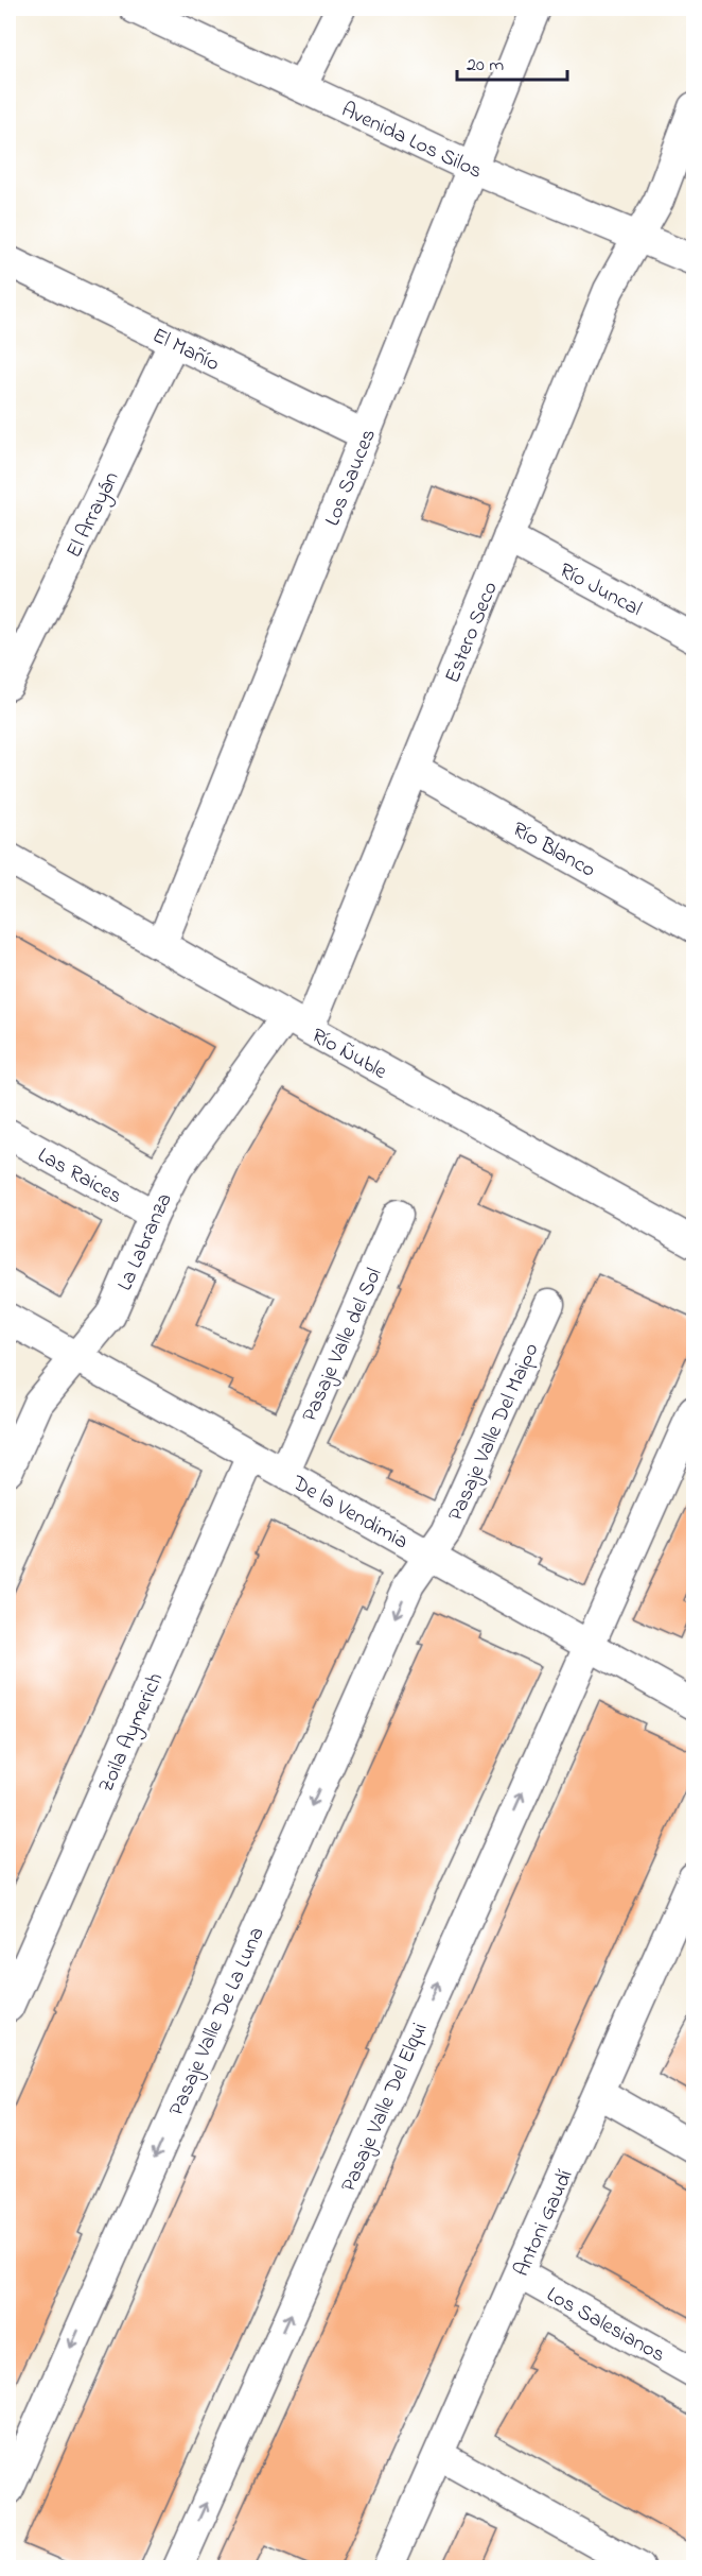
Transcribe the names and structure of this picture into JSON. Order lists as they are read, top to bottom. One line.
{"streets":{"street":["Avenida Los Silos","El Mañío","Los Sauces","El Arrayán","Río Juncal","Estero Seco","Río Blanco","Río Ñuble","Las Raices","La Labranza","Pasaje Valle del Sol","Pasaje Valle Del Maipo","De la Vendimia","Zoila Aymerich","Pasaje Valle De La Luna","Pasaje Valle Del Elqui","Antoni Gaudí","Los Salesianos"]},"crossings":[["Avenida Los Silos","Los Sauces"],["Avenida Los Silos","Estero Seco"],["El Mañío","Los Sauces"],["El Mañío","El Arrayán"],["Los Sauces","Río Ñuble"],["Río Juncal","Estero Seco"],["Estero Seco","Río Blanco"],["Estero Seco","Río Ñuble"],["Estero Seco","La Labranza"],["Río Ñuble","La Labranza"],["Las Raices","La Labranza"],["La Labranza","De la Vendimia"],["Pasaje Valle del Sol","De la Vendimia"],["Pasaje Valle Del Maipo","De la Vendimia"],["Pasaje Valle Del Maipo","Pasaje Valle De La Luna"],["De la Vendimia","Zoila Aymerich"],["De la Vendimia","Pasaje Valle De La Luna"],["De la Vendimia","Pasaje Valle Del Elqui"],["Antoni Gaudí","Los Salesianos"]],"one_way":["Pasaje Valle De La Luna","Pasaje Valle Del Elqui"],"scale_bar":"20 m"}
